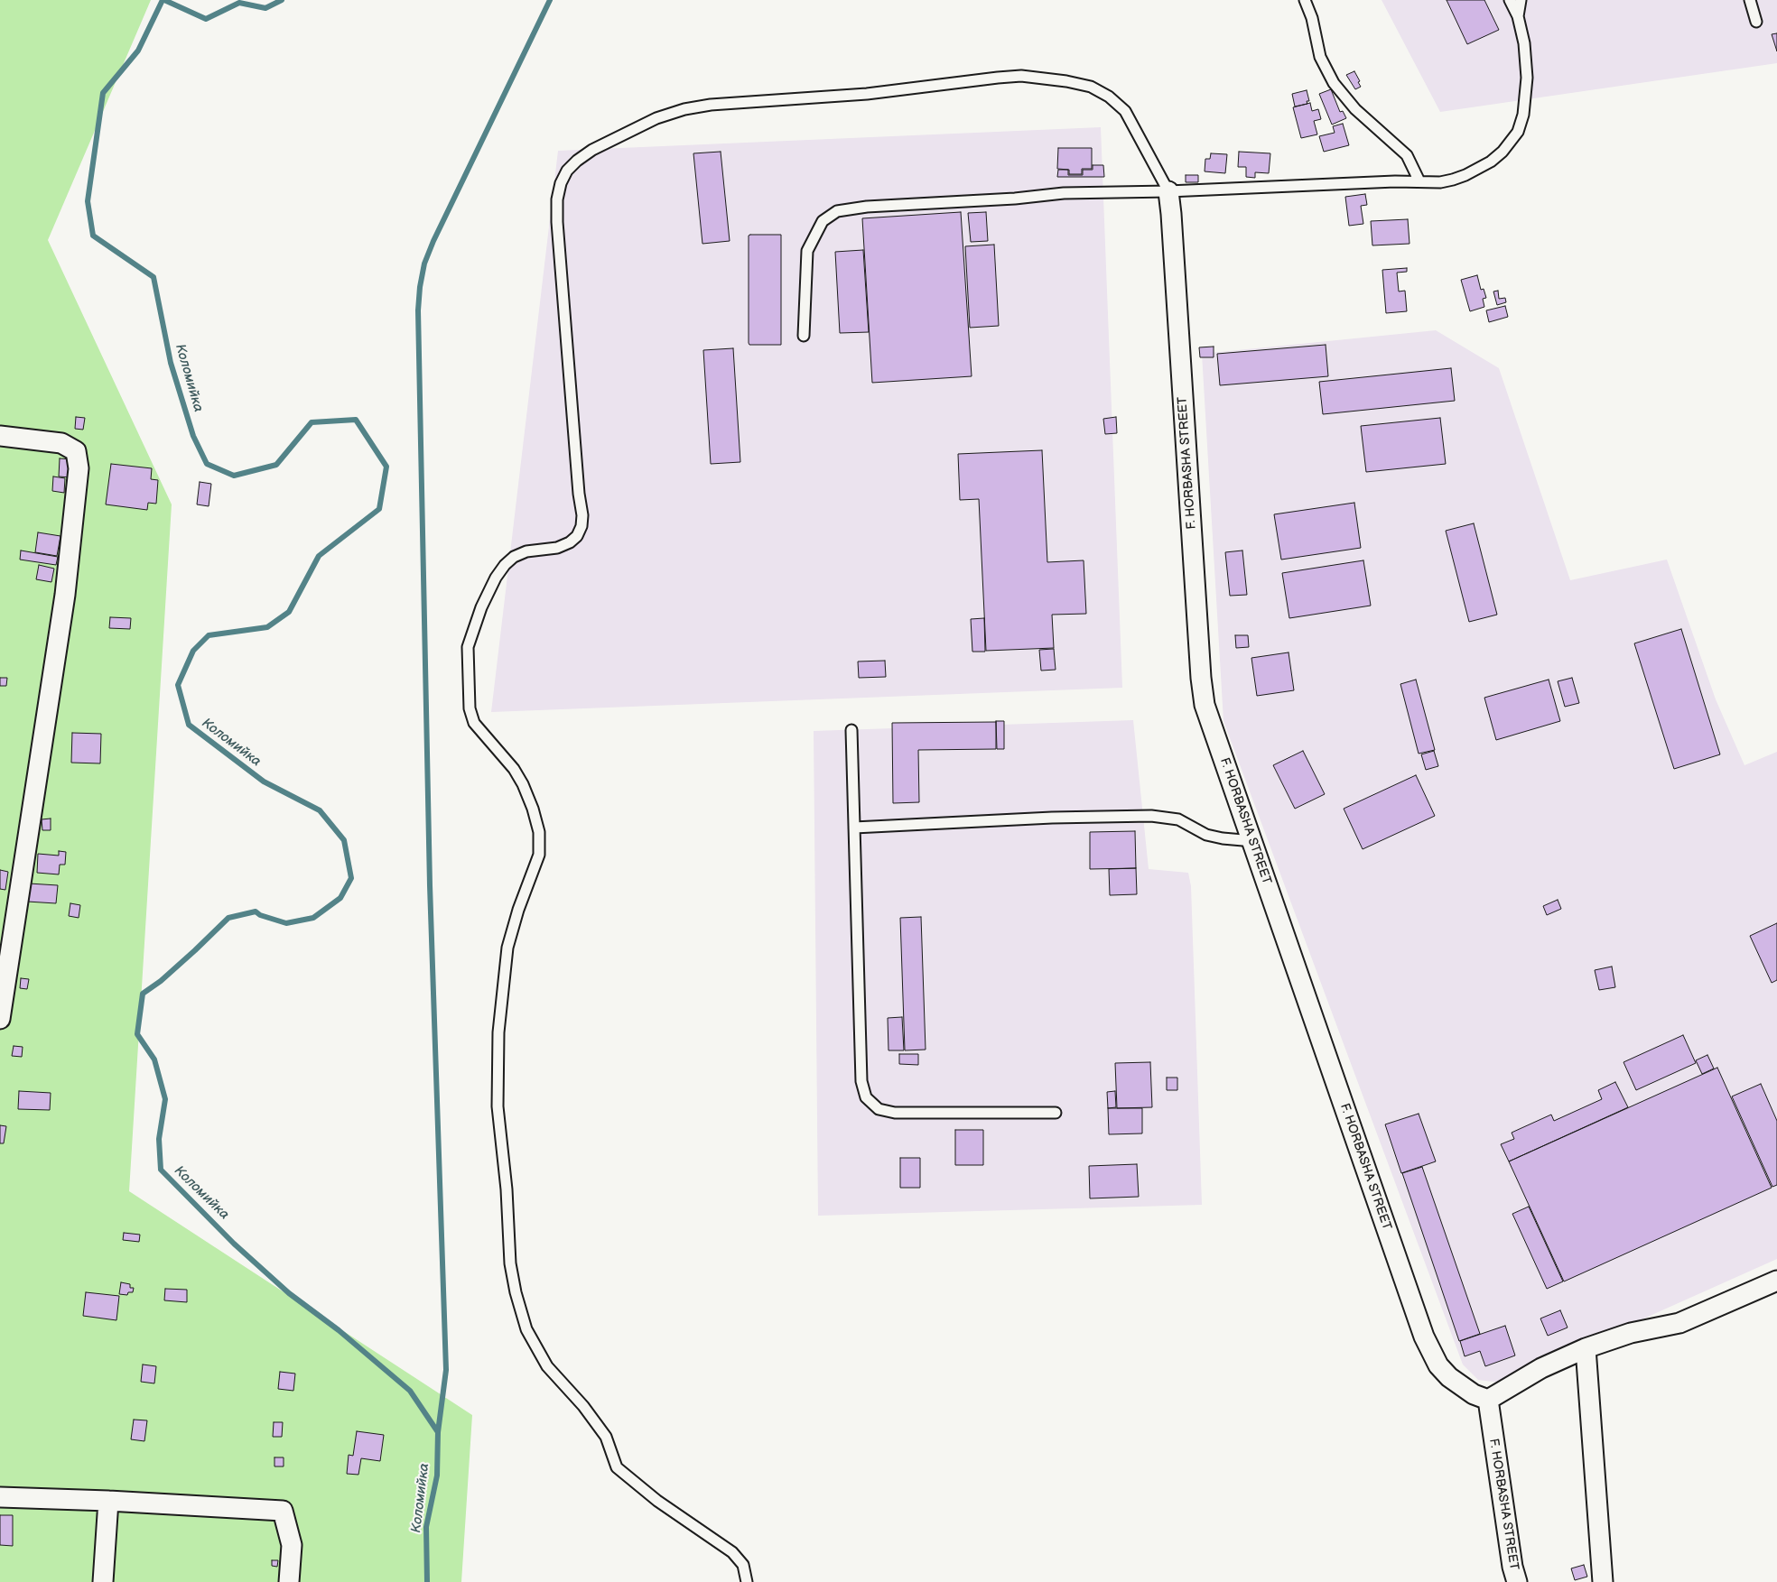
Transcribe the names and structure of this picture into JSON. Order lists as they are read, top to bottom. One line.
{"streets":{"street":["F. HORBASHA STREET"]},"water":["Коломийка"]}
